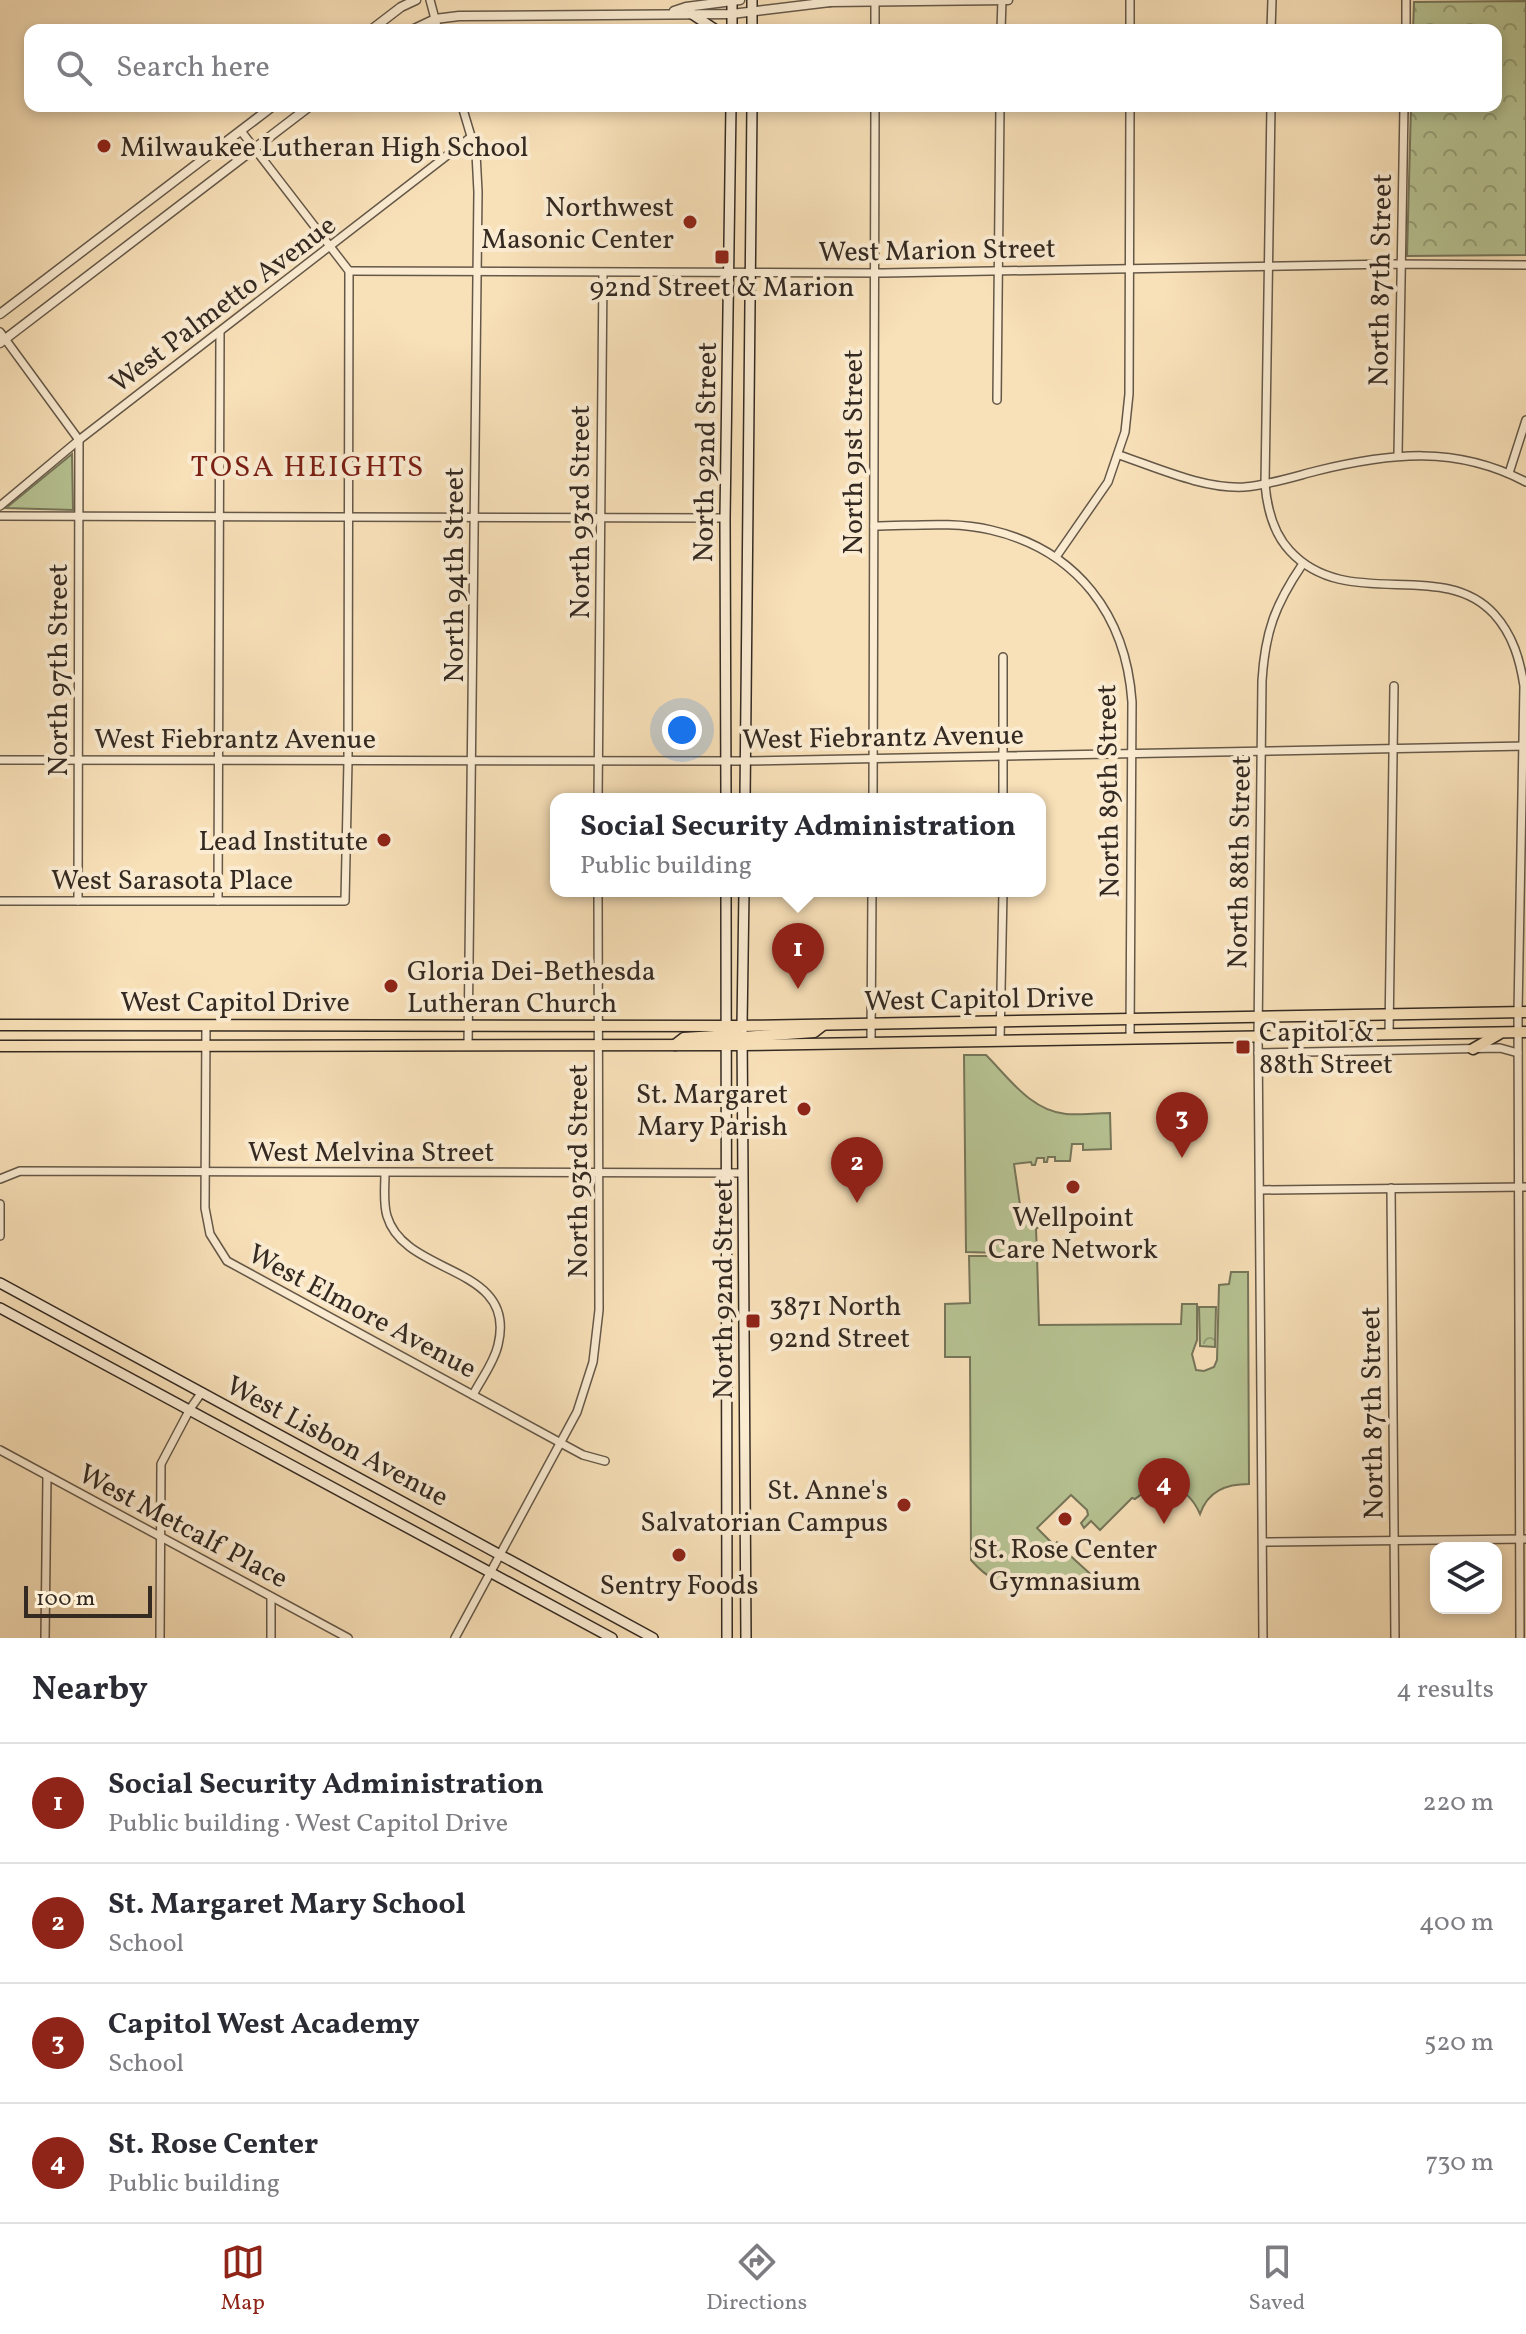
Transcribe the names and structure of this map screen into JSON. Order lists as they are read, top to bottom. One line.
{"streets":{"main road":["North 92nd Street","West Capitol Drive","West Lisbon Avenue"],"street":["West Marion Street","North 87th Street","West Palmetto Avenue","North 91st Street","North 93rd Street","North 94th Street","North 97th Street","West Fiebrantz Avenue","North 89th Street","North 88th Street","West Sarasota Place","West Melvina Street","West Elmore Avenue","West Metcalf Place"]},"crossings":[["West Marion Street","North 87th Street"],["West Marion Street","North 92nd Street"],["West Marion Street","North 91st Street"],["West Marion Street","North 93rd Street"],["West Marion Street","North 94th Street"],["West Palmetto Avenue","North 94th Street"],["West Palmetto Avenue","North 97th Street"],["North 92nd Street","West Fiebrantz Avenue"],["North 92nd Street","West Capitol Drive"],["North 92nd Street","West Melvina Street"],["North 91st Street","West Fiebrantz Avenue"],["North 91st Street","North 89th Street"],["North 93rd Street","West Fiebrantz Avenue"],["North 93rd Street","West Capitol Drive"],["North 93rd Street","West Melvina Street"],["North 93rd Street","West Elmore Avenue"],["North 93rd Street","West Lisbon Avenue"],["North 94th Street","West Fiebrantz Avenue"],["North 94th Street","West Capitol Drive"],["North 97th Street","West Fiebrantz Avenue"],["North 97th Street","West Sarasota Place"],["West Fiebrantz Avenue","North 89th Street"],["West Fiebrantz Avenue","North 88th Street"],["West Fiebrantz Avenue","West Sarasota Place"],["North 89th Street","West Capitol Drive"],["North 88th Street","West Capitol Drive"],["West Capitol Drive","West Elmore Avenue"],["West Melvina Street","West Elmore Avenue"]],"districts":["TOSA HEIGHTS"],"places":{"other":["Milwaukee Lutheran High School","Northwest Masonic Center","Lead Institute","Gloria Dei-Bethesda Lutheran Church","St. Margaret Mary Parish","Wellpoint Care Network","St. Anne's Salvatorian Campus","St. Rose Center Gymnasium","Sentry Foods"],"transit":["92nd Street & Marion","Capitol & 88th Street","3871 North 92nd Street"]},"scale_bar":"100 m","page":{"search":"Search here","popup":["Social Security Administration","Public building"],"pins":["1","3","2","4"],"scale":"100 m","heading":["Nearby","4 results"],"list":[{"mark":"1","name":"Social Security Administration","note":"Public building · West Capitol Drive","value":"220 m"},{"mark":"2","name":"St. Margaret Mary School","note":"School","value":"400 m"},{"mark":"3","name":"Capitol West Academy","note":"School","value":"520 m"},{"mark":"4","name":"St. Rose Center","note":"Public building","value":"730 m"}],"nav":["Map","Directions","Saved"]}}
